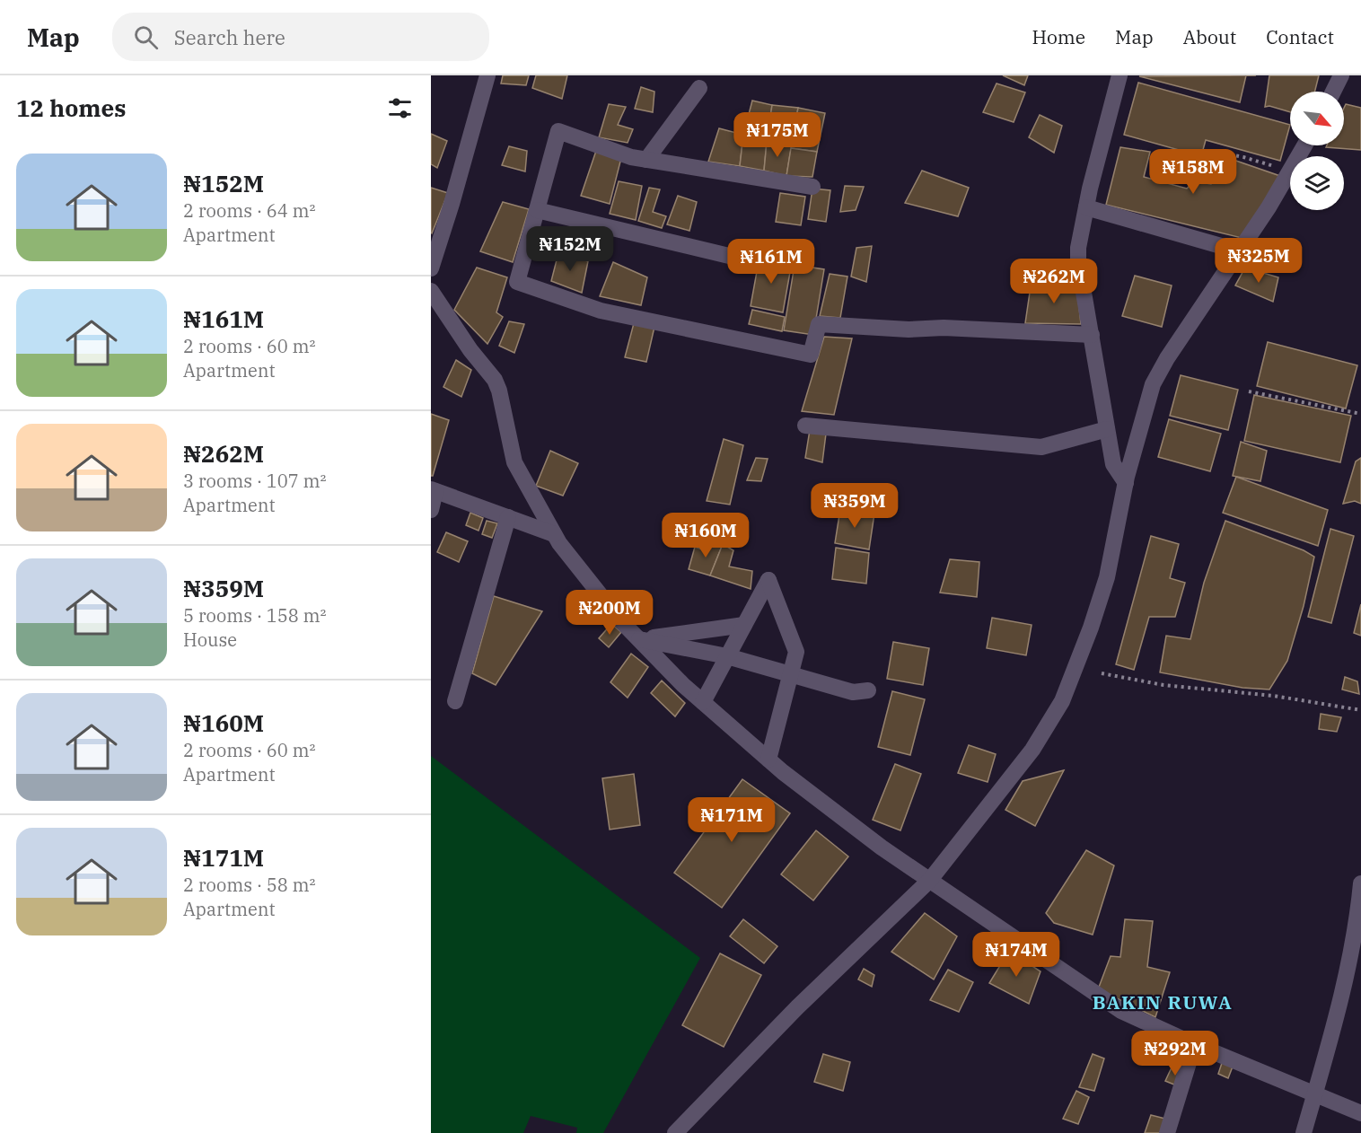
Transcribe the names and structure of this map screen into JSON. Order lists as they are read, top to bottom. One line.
{"districts":["BAKIN RUWA"],"north":"bottom right","page":{"header":"Map","search":"Search here","nav":["Home","Map","About","Contact"],"heading":"12 homes","price":["₦175M","₦158M","₦152M","₦325M","₦161M","₦262M","₦359M","₦160M","₦200M","₦171M","₦174M","₦292M"],"list":[{"name":"₦152M","note":"2 rooms · 64 m² · Apartment"},{"name":"₦161M","note":"2 rooms · 60 m² · Apartment"},{"name":"₦262M","note":"3 rooms · 107 m² · Apartment"},{"name":"₦359M","note":"5 rooms · 158 m² · House"},{"name":"₦160M","note":"2 rooms · 60 m² · Apartment"},{"name":"₦171M","note":"2 rooms · 58 m² · Apartment"}]}}
